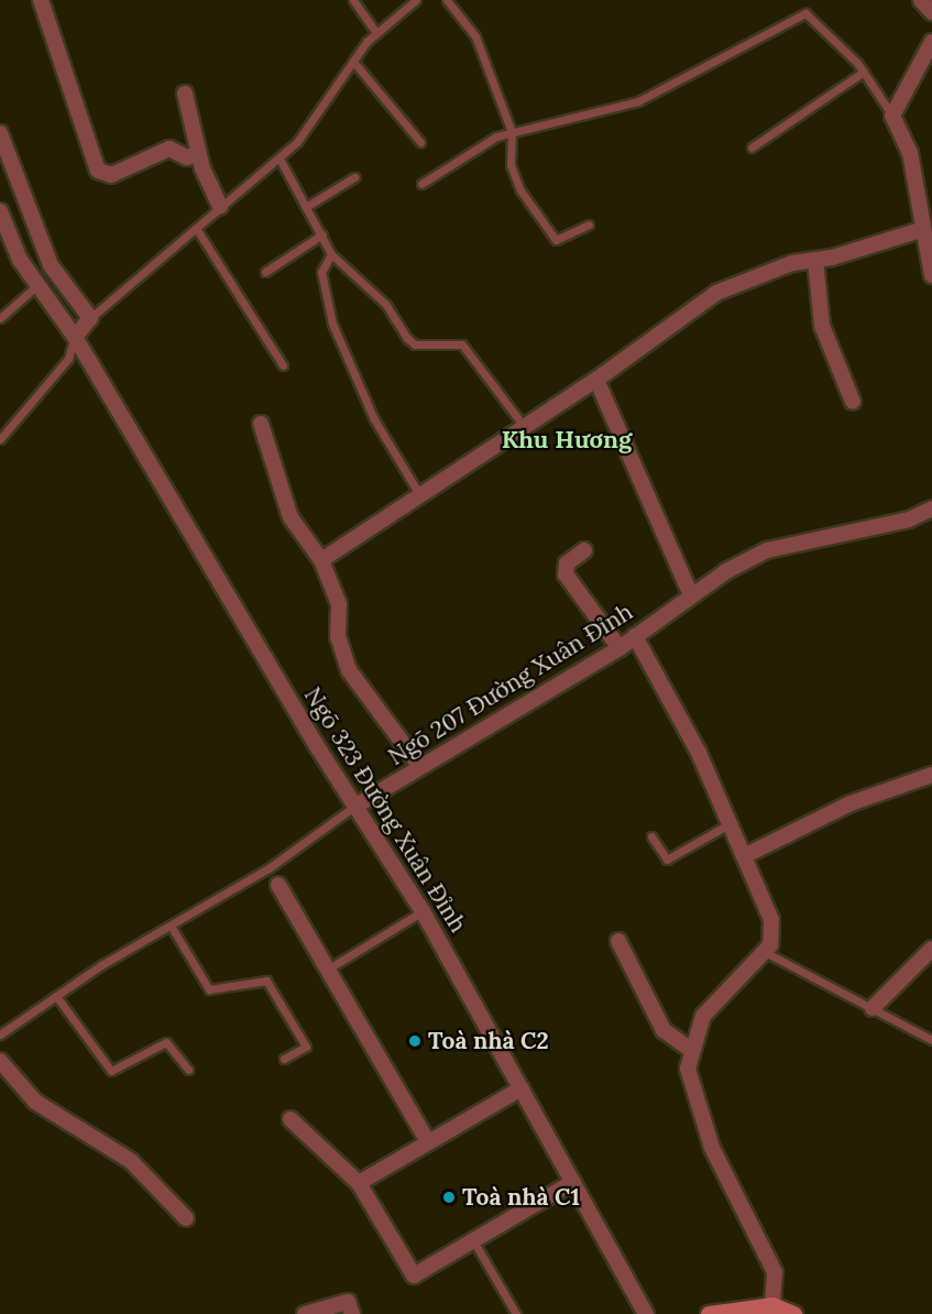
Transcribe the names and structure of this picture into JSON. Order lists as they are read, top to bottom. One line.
{"streets":{"street":["Ngõ 207 Đường Xuân Đỉnh","Ngõ 323 Đường Xuân Đỉnh"]},"crossings":[["Ngõ 207 Đường Xuân Đỉnh","Ngõ 323 Đường Xuân Đỉnh"]],"districts":["Khu Hương"],"places":["Toà nhà C2","Toà nhà C1"]}
